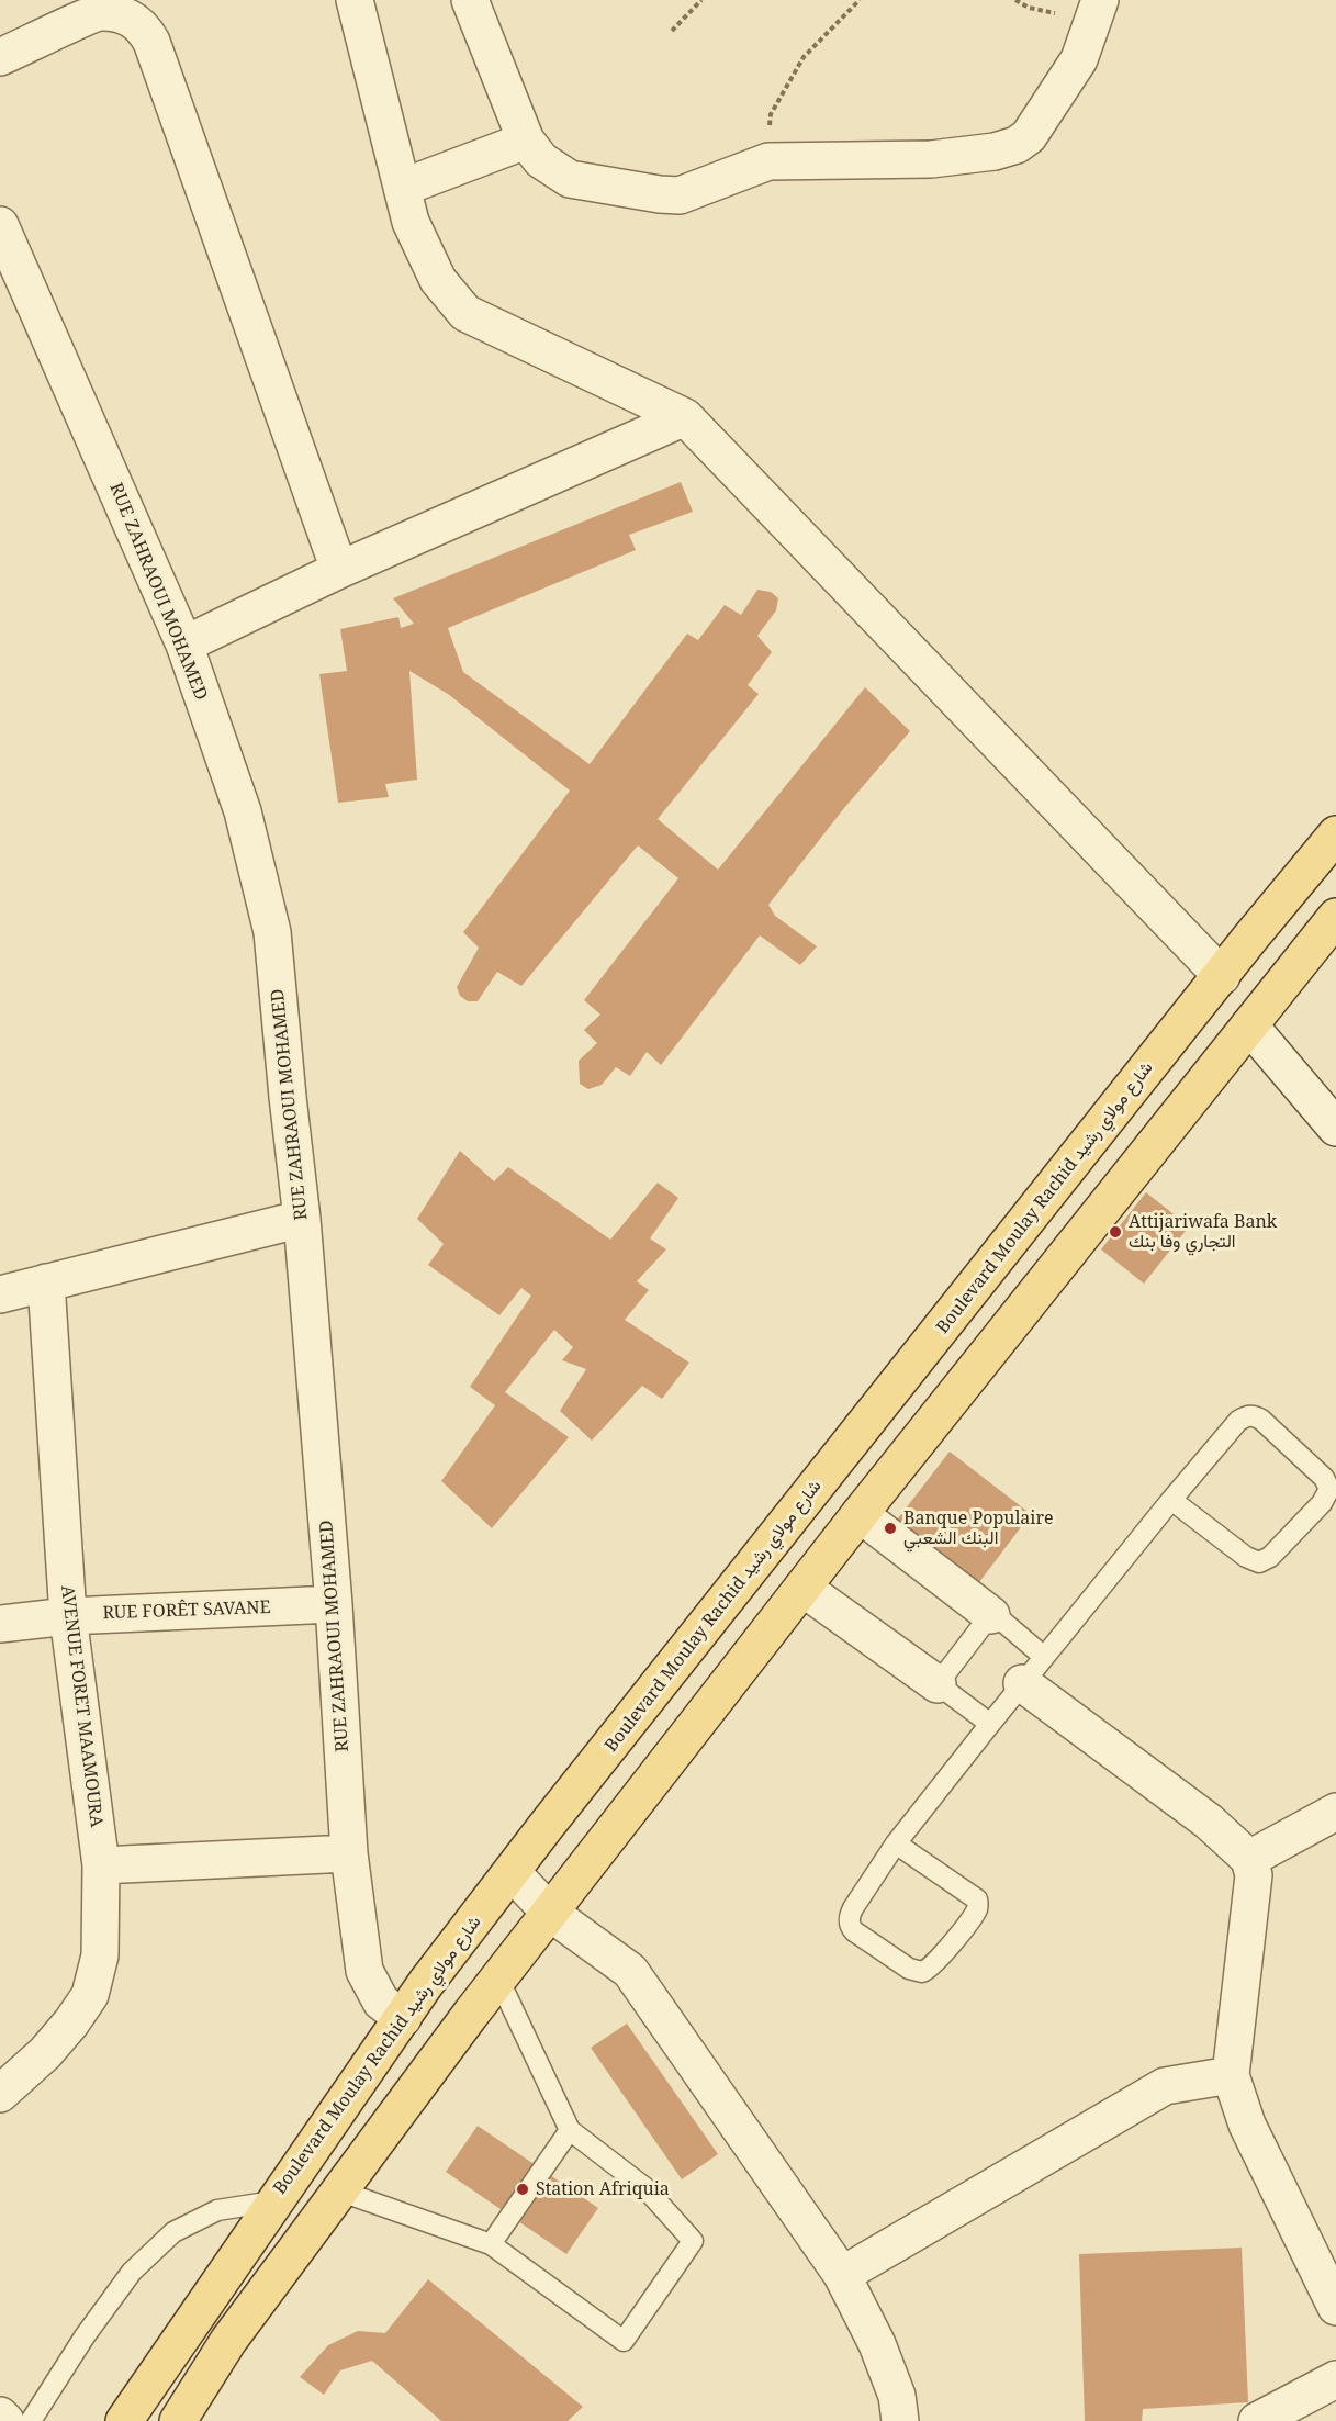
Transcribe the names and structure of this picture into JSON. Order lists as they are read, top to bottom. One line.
{"streets":{"main road":["Boulevard Moulay Rachid شارع مولاي رشيد"],"street":["RUE ZAHRAOUI MOHAMED","RUE FORÊT SAVANE","AVENUE FORET MAAMOURA"]},"crossings":[["RUE ZAHRAOUI MOHAMED","Boulevard Moulay Rachid شارع مولاي رشيد"],["RUE ZAHRAOUI MOHAMED","RUE FORÊT SAVANE"],["RUE FORÊT SAVANE","AVENUE FORET MAAMOURA"]],"places":["Attijariwafa Bank التجاري وفا بنك","Banque Populaire البنك الشعبي","Station Afriquia"]}
